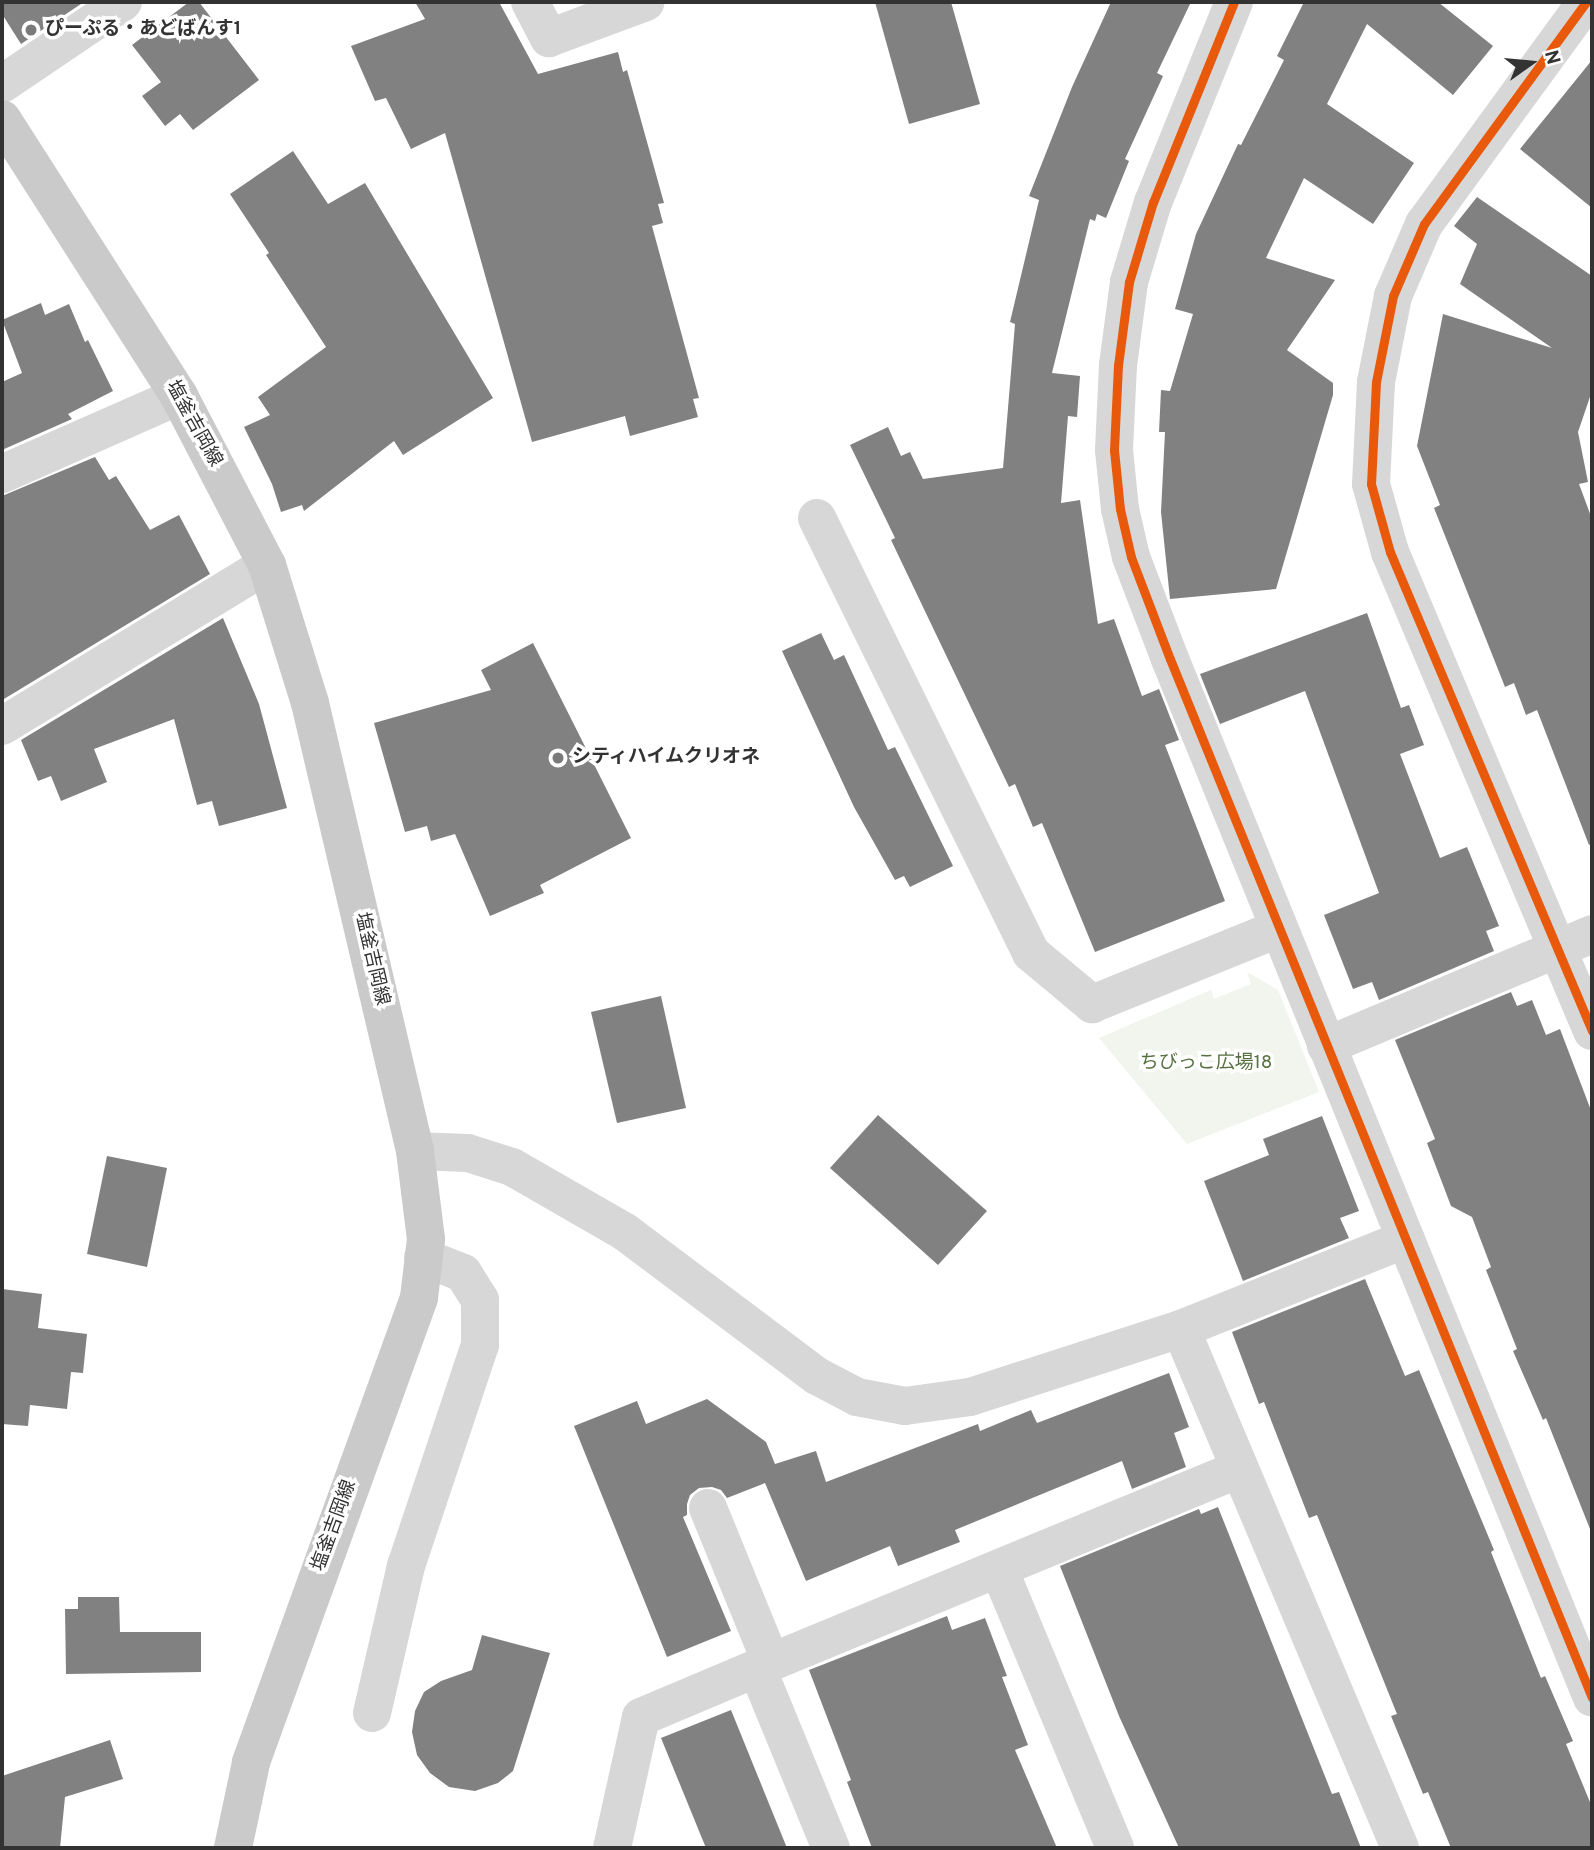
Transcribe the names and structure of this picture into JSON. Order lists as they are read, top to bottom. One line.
{"streets":{"main road":["塩釜吉岡線"]},"parks":["ちびっこ広場18"],"places":["ぴーぷる・あどばんす1","シティハイムクリオネ"],"north":"right"}
